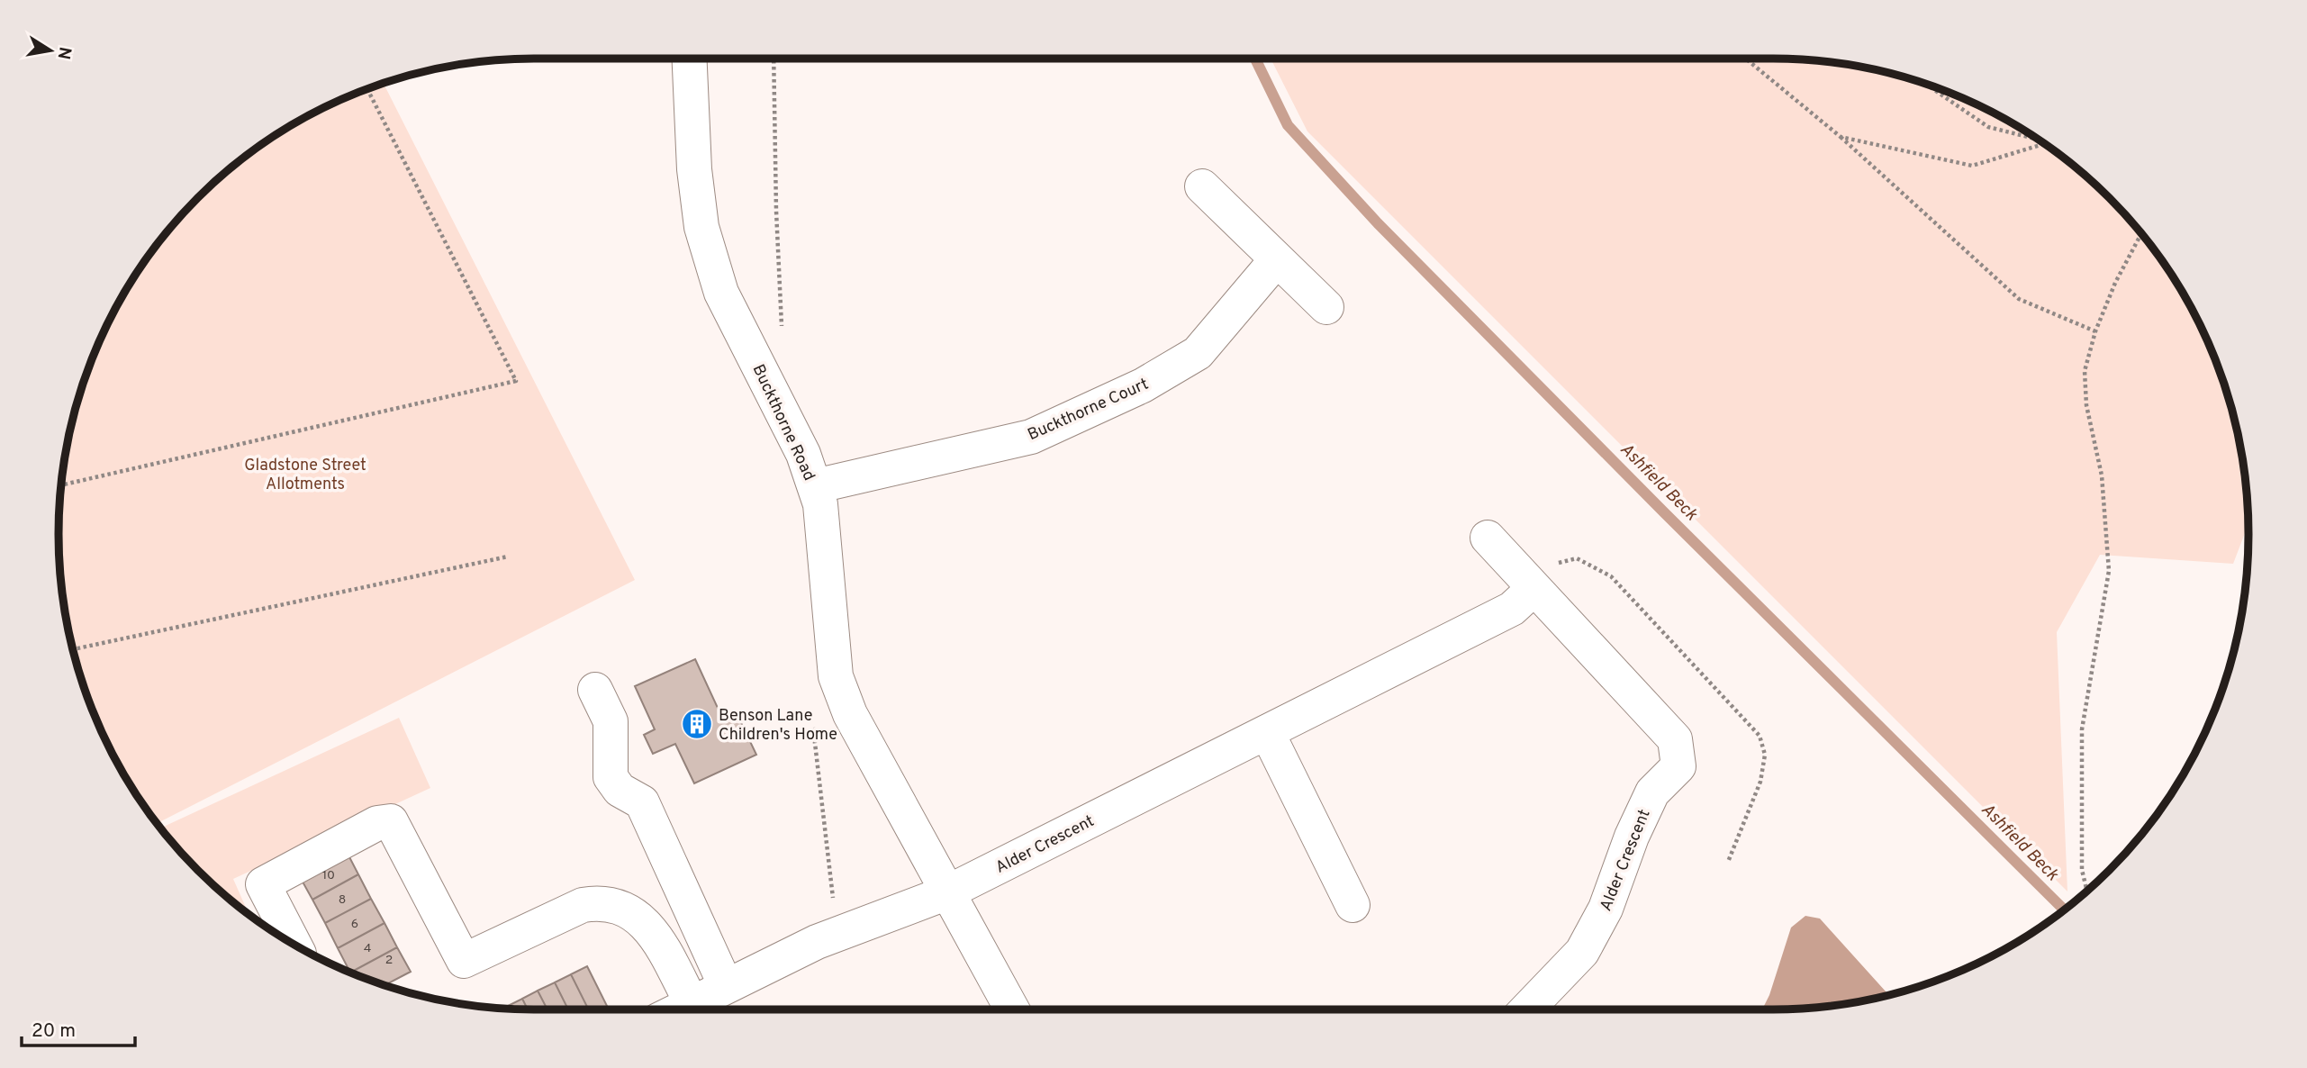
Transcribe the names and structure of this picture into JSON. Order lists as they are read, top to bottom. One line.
{"streets":{"street":["Buckthorne Court","Buckthorne Road","Alder Crescent"]},"crossings":[["Buckthorne Court","Buckthorne Road"],["Buckthorne Road","Alder Crescent"]],"water":["Ashfield Beck"],"parks":["Gladstone Street Allotments"],"places":{"building":["Benson Lane Children's Home"]},"house_numbers":["10","8","6","4","2"],"scale_bar":"20 m","north":"right"}
